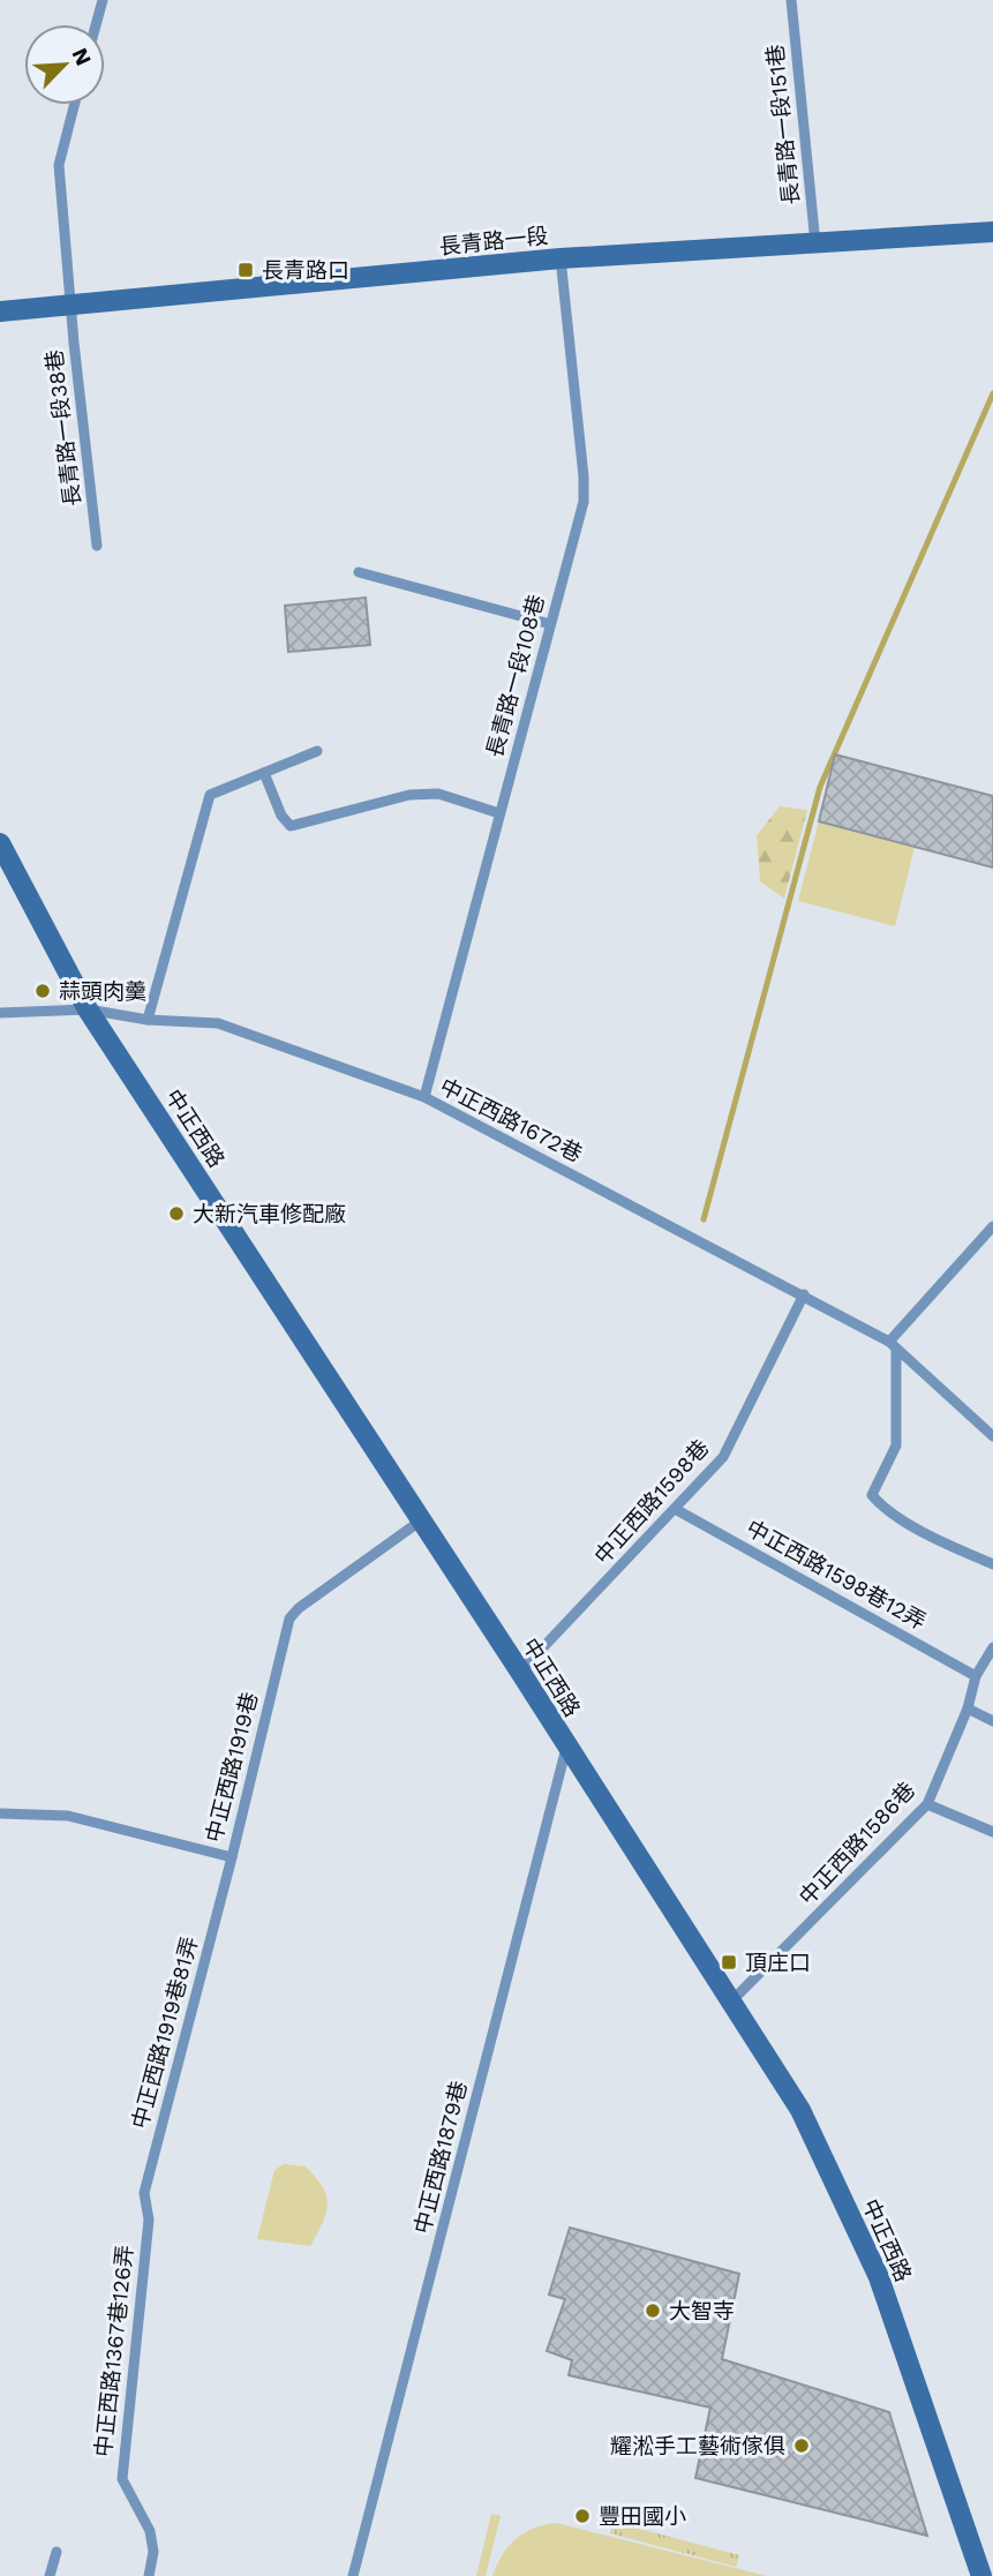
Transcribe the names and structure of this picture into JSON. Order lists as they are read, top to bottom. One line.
{"streets":{"main road":["長青路一段","中正西路"],"lane":["長青路一段151巷","長青路一段38巷","長青路一段108巷","中正西路1672巷","中正西路1598巷","中正西路1598巷12弄","中正西路1919巷","中正西路1586巷","中正西路1919巷81弄","中正西路1879巷","中正西路1367巷126弄"]},"crossings":[["長青路一段151巷","長青路一段"],["長青路一段","長青路一段38巷"],["長青路一段","長青路一段108巷"],["長青路一段108巷","中正西路1672巷"],["中正西路1672巷","中正西路"],["中正西路1672巷","中正西路1598巷"],["中正西路","中正西路1598巷"],["中正西路","中正西路1919巷"],["中正西路","中正西路1586巷"],["中正西路","中正西路1879巷"],["中正西路1598巷","中正西路1598巷12弄"],["中正西路1598巷12弄","中正西路1586巷"],["中正西路1919巷","中正西路1919巷81弄"],["中正西路1919巷81弄","中正西路1367巷126弄"]],"places":{"transit":["長青路口","頂庄口"],"other":["蒜頭肉羹","大新汽車修配廠","大智寺","耀淞手工藝術傢俱","豐田國小"]},"north":"top right"}
